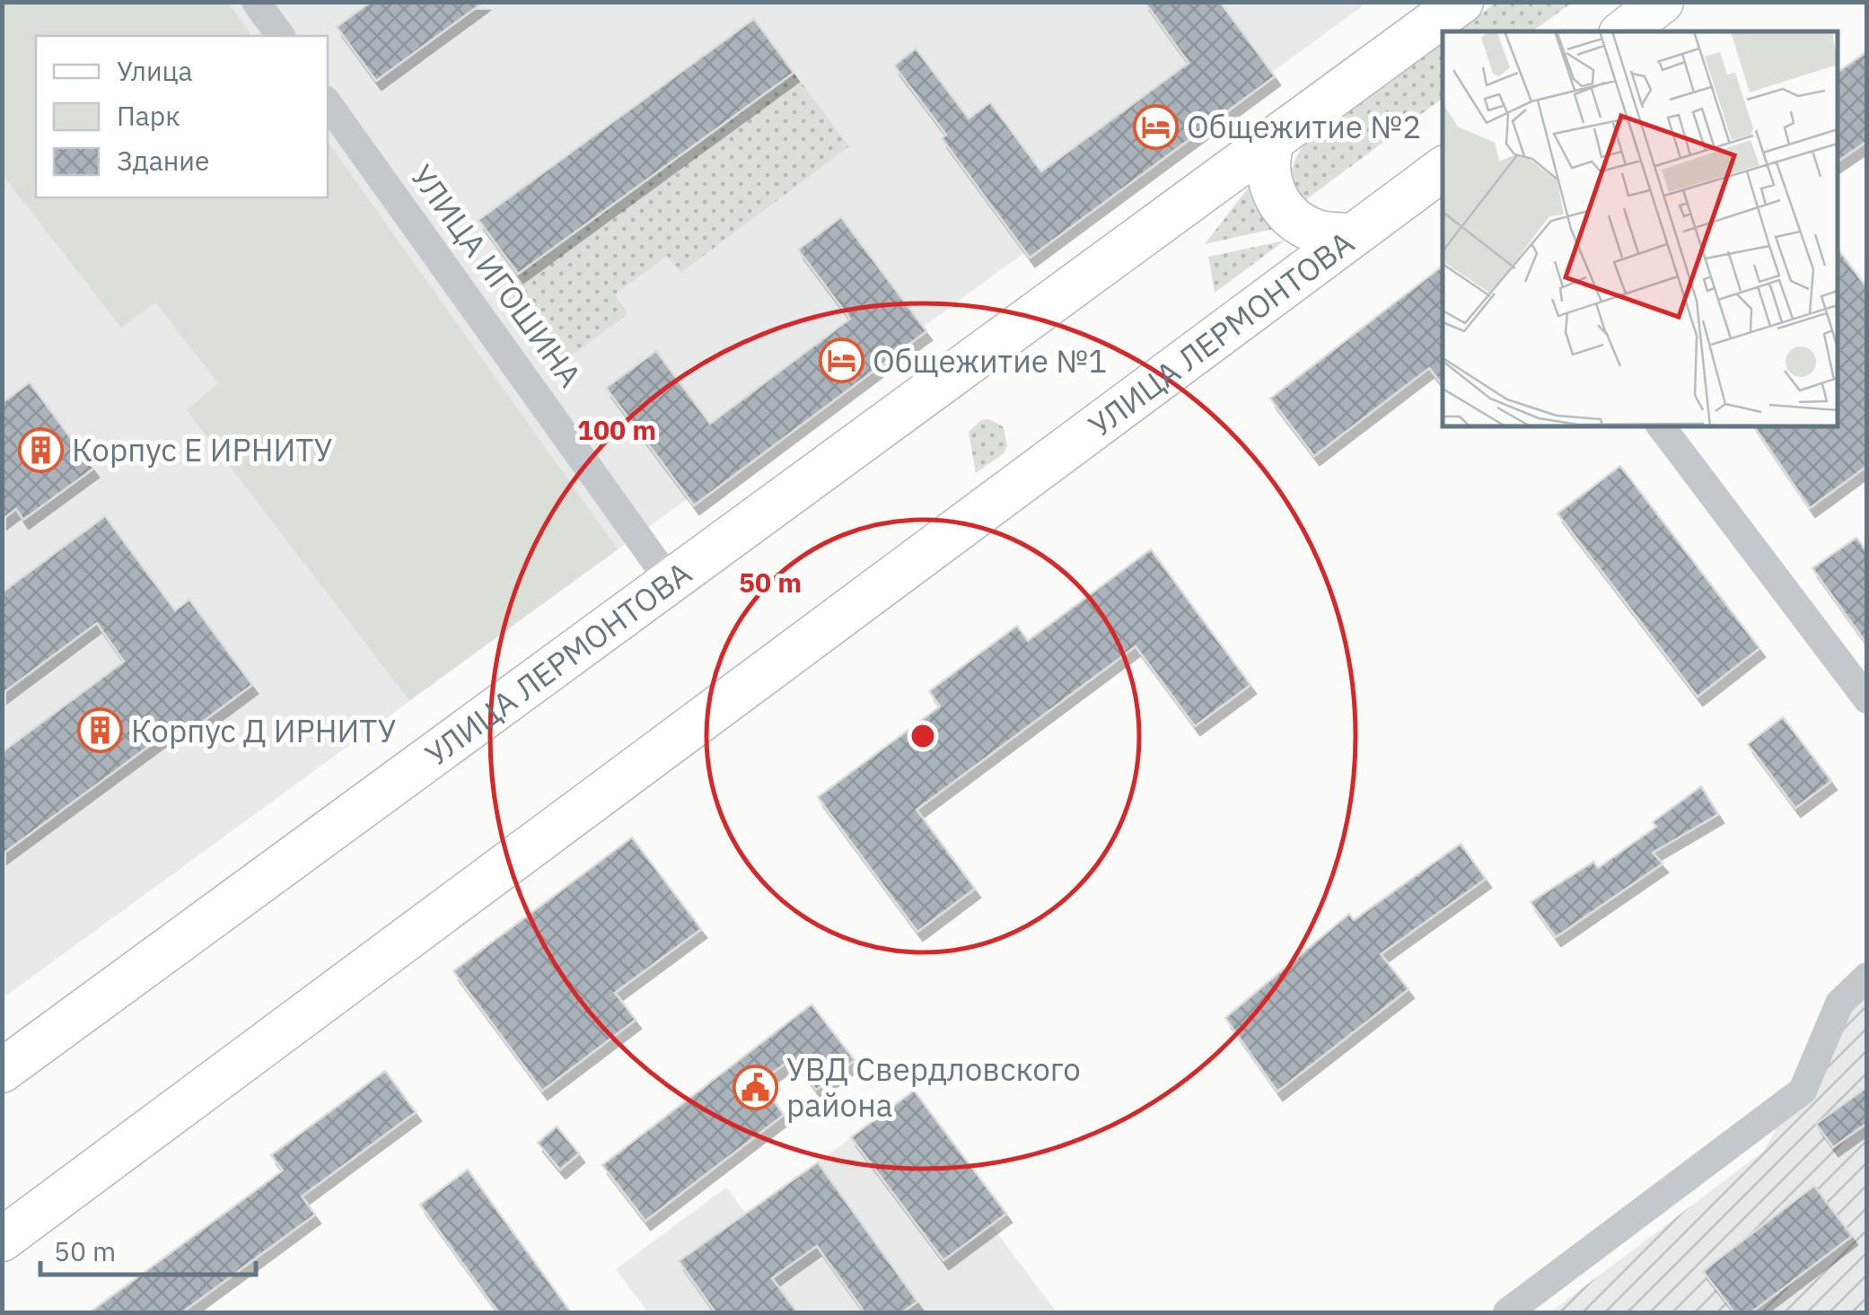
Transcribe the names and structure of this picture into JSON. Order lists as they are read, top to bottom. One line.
{"streets":{"main road":["УЛИЦА ЛЕРМОНТОВА"],"street":["УЛИЦА ИГОШИНА"]},"crossings":[["УЛИЦА ИГОШИНА","УЛИЦА ЛЕРМОНТОВА"]],"places":{"hotel":["Общежитие №2","Общежитие №1"],"building":["Корпус Е ИРНИТУ","Корпус Д ИРНИТУ"],"public building":["УВД Свердловского района"]},"legend":["Улица","Парк","Здание"],"scale_bar":"50 m","rings":["100 m","50 m"]}
